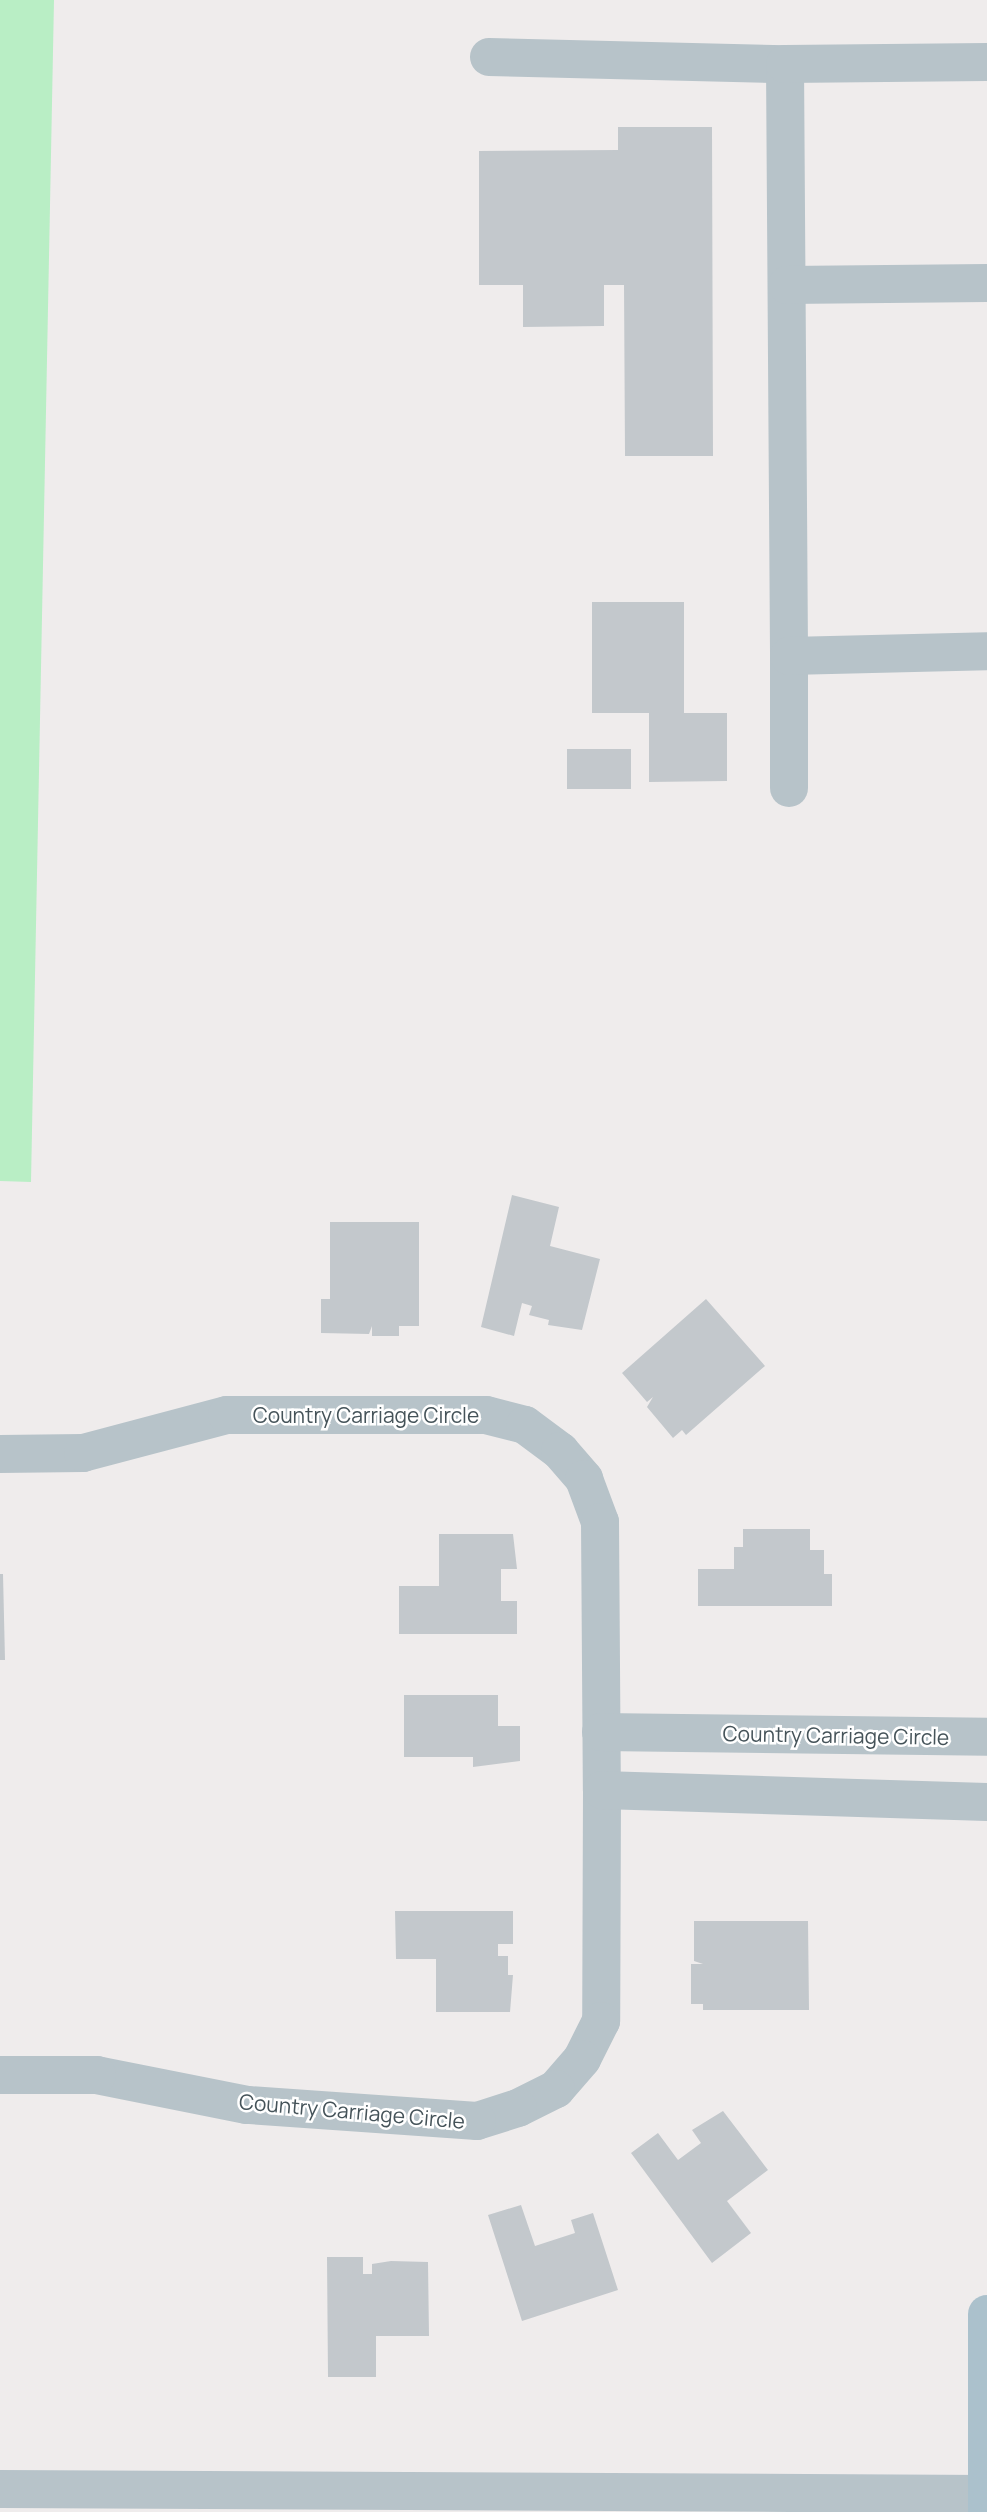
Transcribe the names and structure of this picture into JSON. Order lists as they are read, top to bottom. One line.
{"streets":{"street":["Country Carriage Circle"]}}
